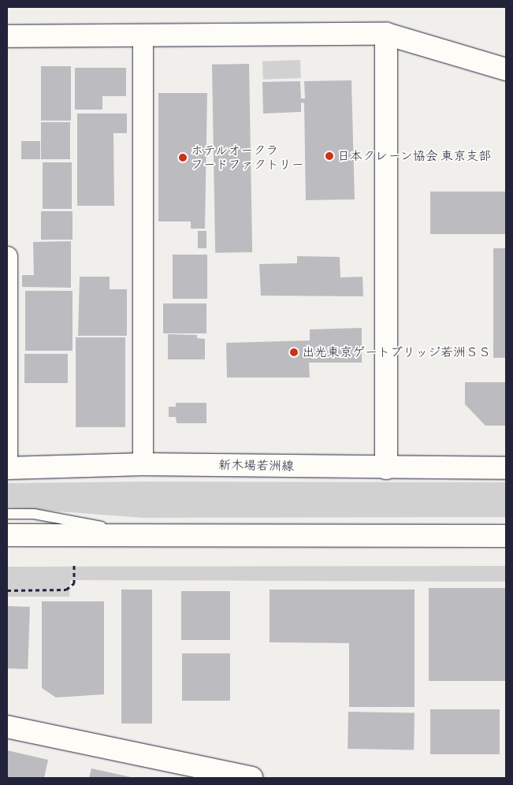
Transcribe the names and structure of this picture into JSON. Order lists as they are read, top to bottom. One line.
{"streets":{"street":["新木場若洲線"]},"places":["日本クレーン協会 東京支部","ホテルオークラ フードファクトリー","出光東京ゲートブリッジ若洲ＳＳ"]}
